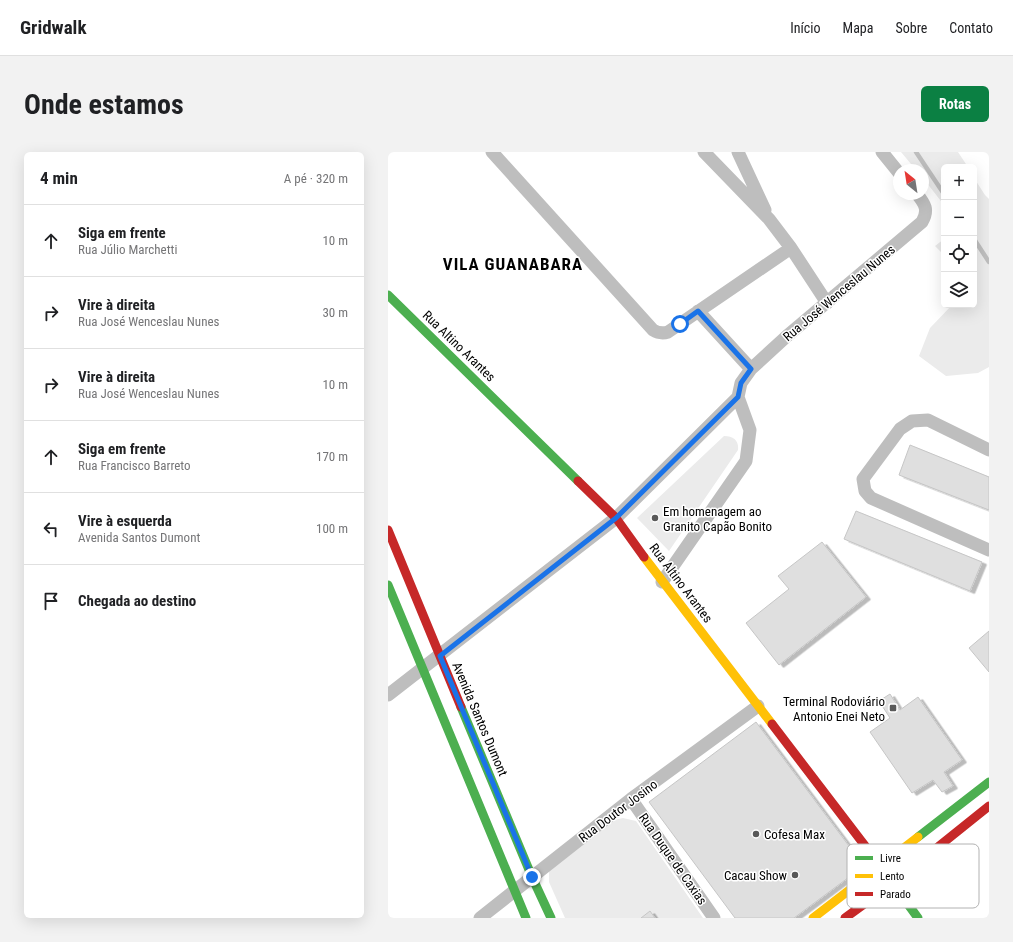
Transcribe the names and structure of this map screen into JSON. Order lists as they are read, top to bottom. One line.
{"streets":{"street":["Rua José Wenceslau Nunes","Rua Altino Arantes","Avenida Santos Dumont","Rua Doutor Josino","Rua Duque de Caxias"]},"crossings":[["Rua Altino Arantes","Rua Doutor Josino"],["Avenida Santos Dumont","Rua Doutor Josino"],["Rua Doutor Josino","Rua Duque de Caxias"]],"districts":["VILA GUANABARA"],"places":{"other":["Em homenagem ao Granito Capão Bonito","Cofesa Max","Cacau Show"],"transit":["Terminal Rodoviário Antonio Enei Neto"]},"legend":["Livre","Lento","Parado"],"north":"top left","page":{"header":"Gridwalk","nav":["Início","Mapa","Sobre","Contato"],"buttons":"Rotas","title":"Onde estamos","heading":["4 min","A pé · 320 m"],"map_buttons":["+","−"],"list":[["Siga em frente","Rua Júlio Marchetti","10 m"],["Vire à direita","Rua José Wenceslau Nunes","30 m"],["Vire à direita","Rua José Wenceslau Nunes","10 m"],["Siga em frente","Rua Francisco Barreto","170 m"],["Vire à esquerda","Avenida Santos Dumont","100 m"],"Chegada ao destino"]}}
